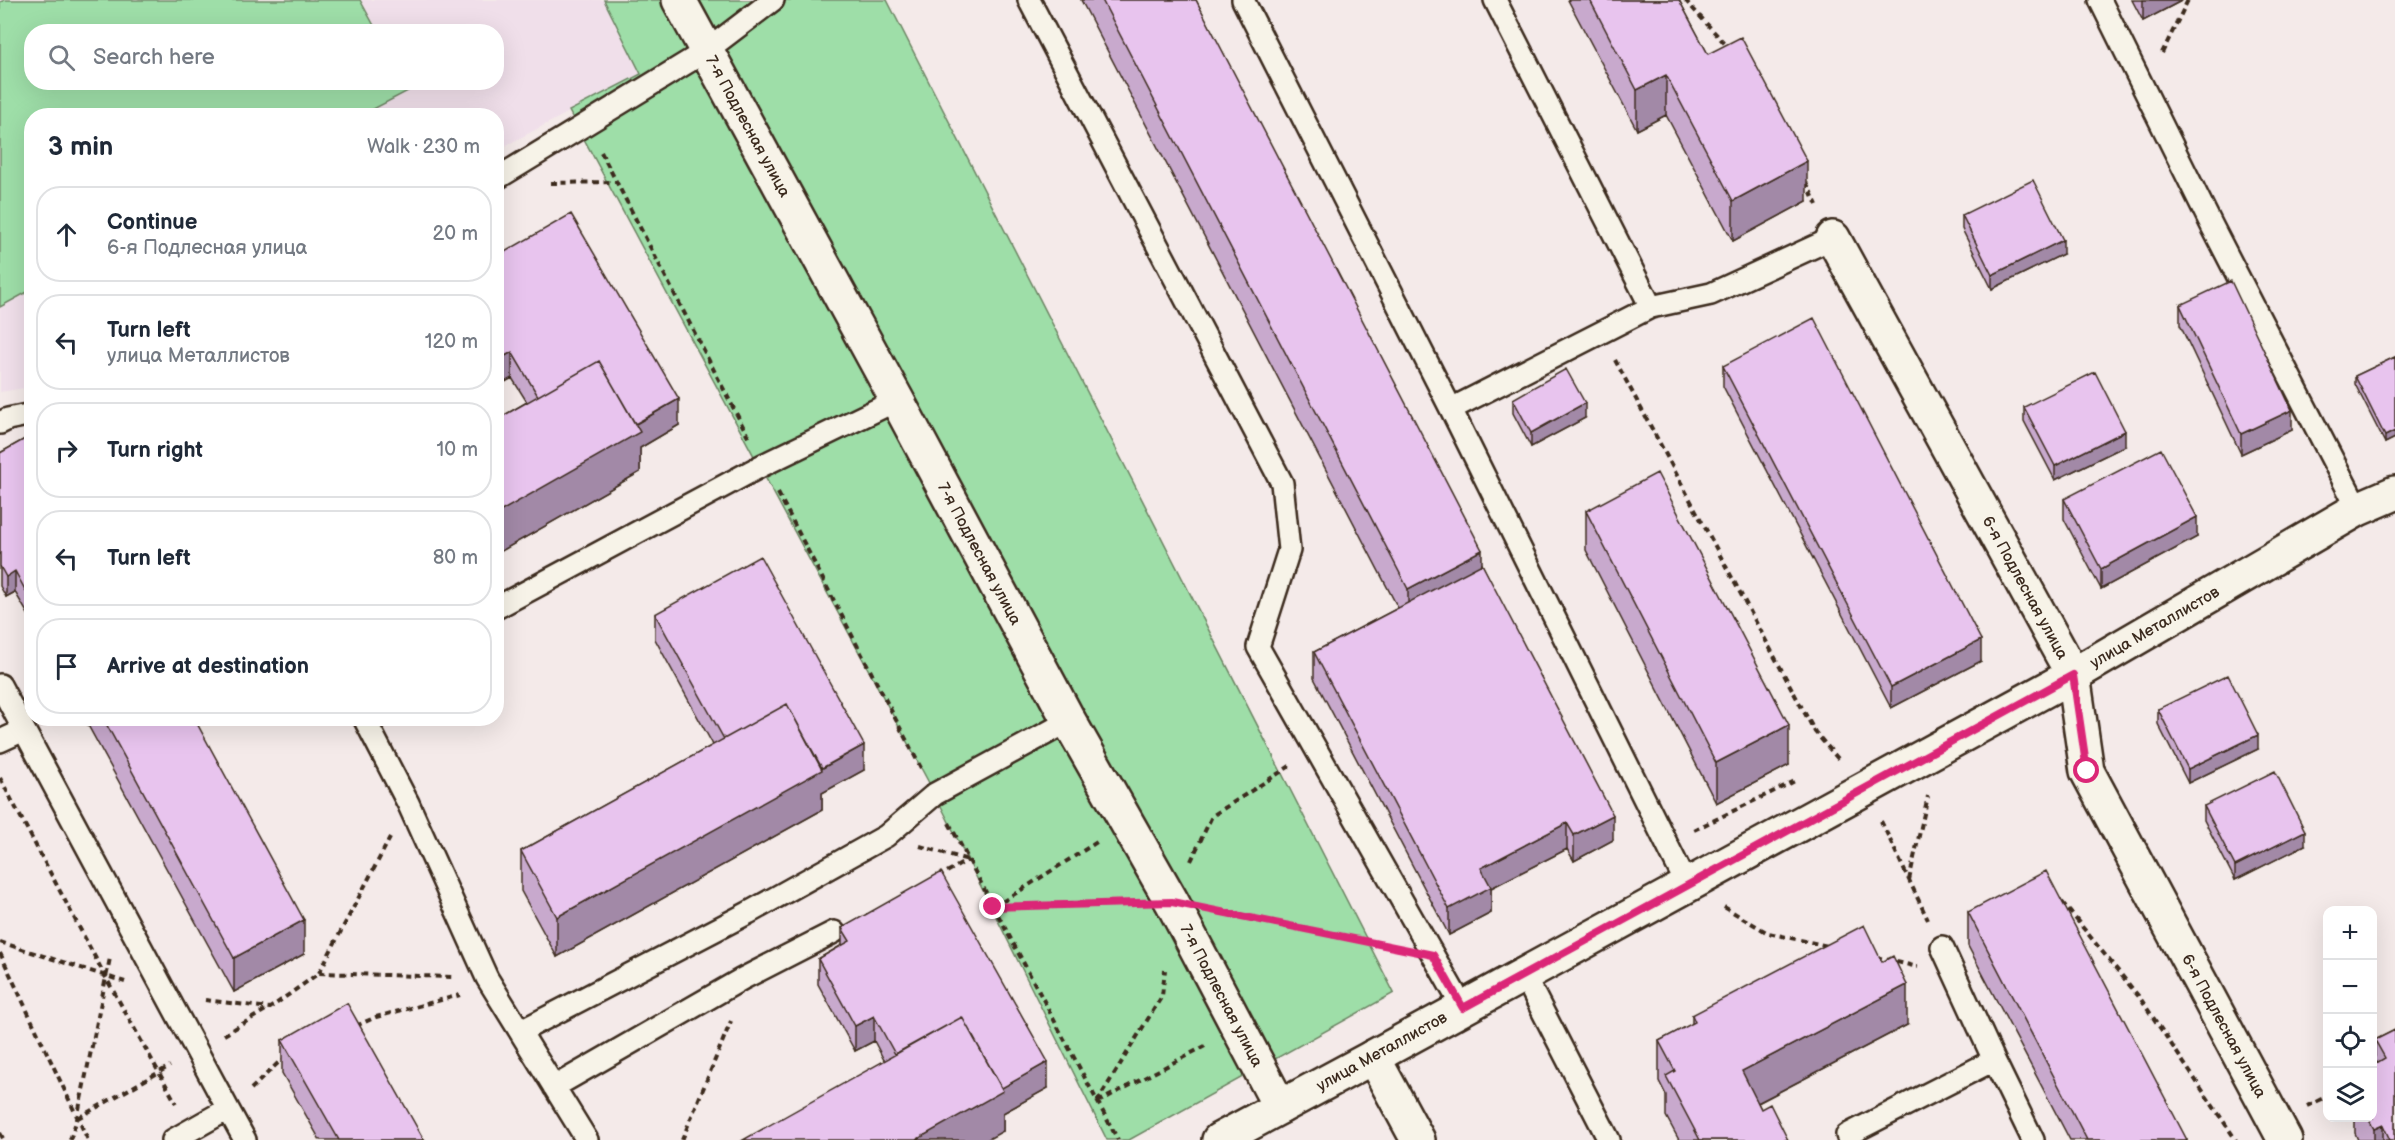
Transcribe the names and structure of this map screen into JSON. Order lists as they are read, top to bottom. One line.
{"streets":{"street":["7-я Подлесная улица","6-я Подлесная улица","улица Металлистов"]},"crossings":[["7-я Подлесная улица","улица Металлистов"],["6-я Подлесная улица","улица Металлистов"]],"page":{"search":"Search here","heading":["3 min","Walk · 230 m"],"list":[["Continue","6-я Подлесная улица","20 m"],["Turn left","улица Металлистов","120 m"],["Turn right","10 m"],["Turn left","80 m"],"Arrive at destination"],"map_buttons":["+","−"]}}
